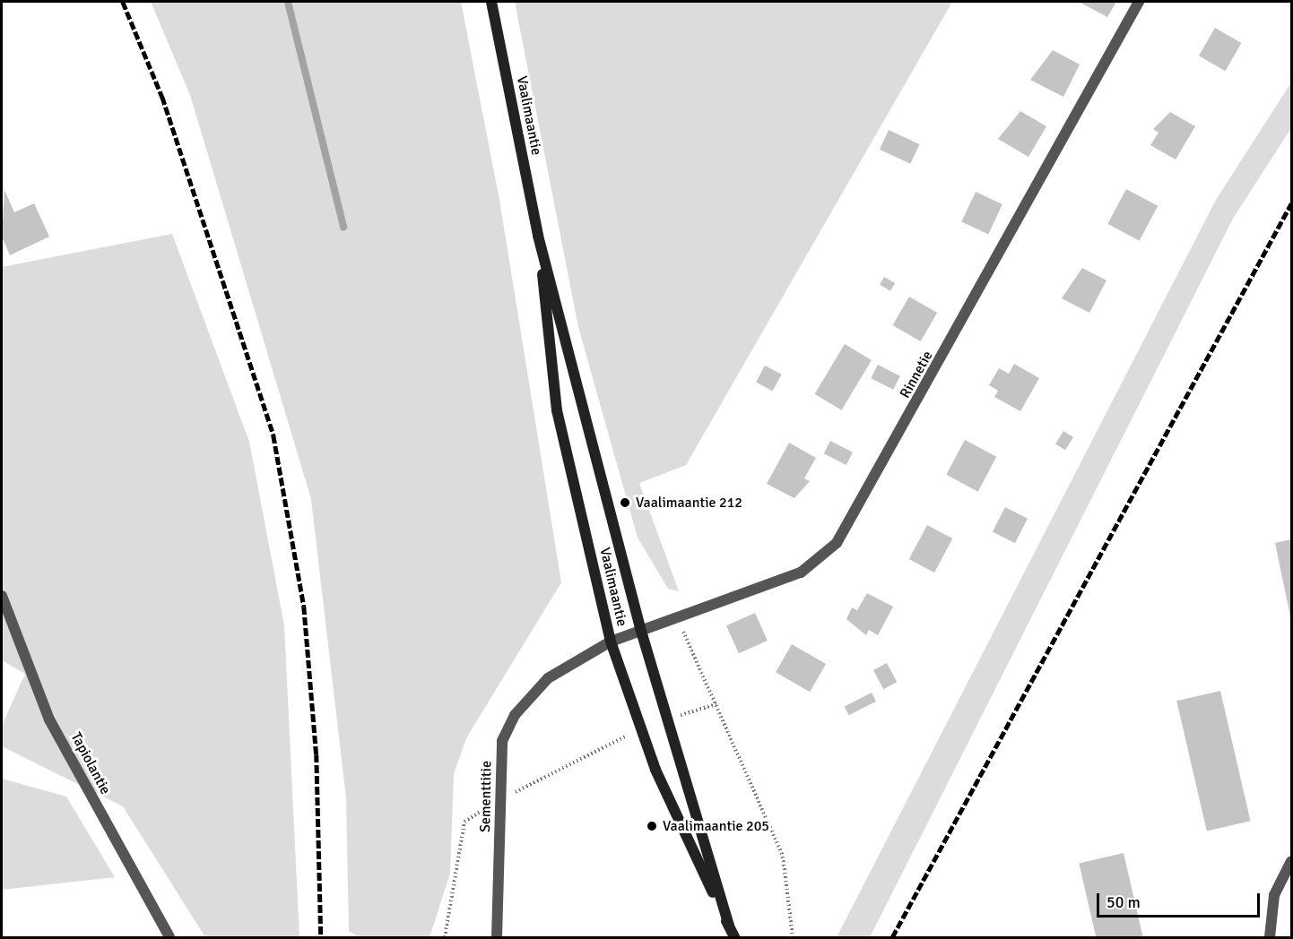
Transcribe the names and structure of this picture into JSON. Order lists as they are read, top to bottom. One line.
{"streets":{"main road":["Vaalimaantie"],"street":["Rinnetie","Tapiolantie","Sementtitie"]},"crossings":[["Vaalimaantie","Rinnetie"],["Vaalimaantie","Sementtitie"],["Rinnetie","Sementtitie"]],"places":["Vaalimaantie 212","Vaalimaantie 205"],"scale_bar":"50 m"}
